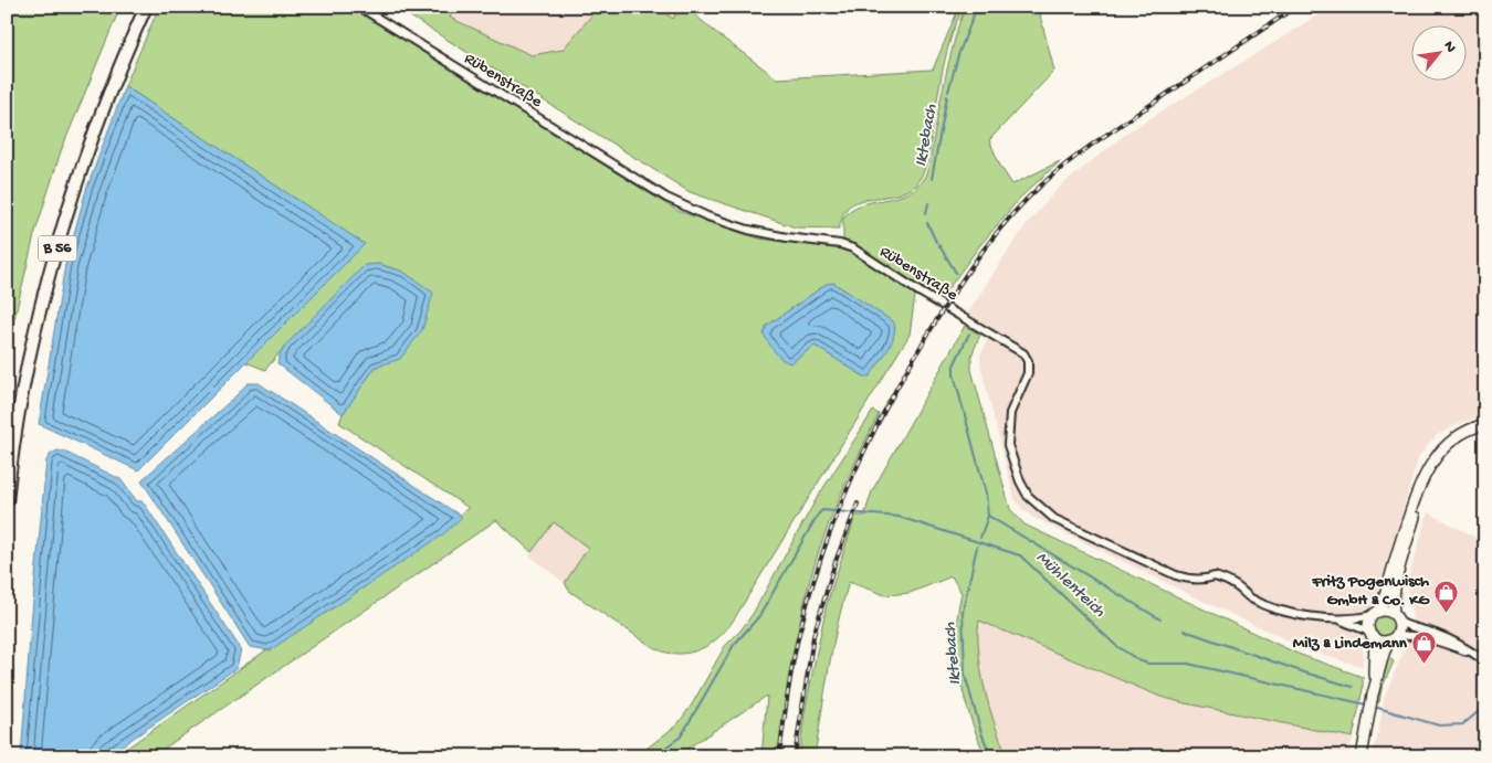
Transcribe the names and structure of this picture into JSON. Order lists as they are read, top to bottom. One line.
{"streets":{"main road":["B 56"],"street":["Rübenstraße"]},"water":["Iktebach","Mühlenteich"],"places":{"shop":["Fritz Pogenwisch GmbH & Co. KG","Milz & Lindemann"]},"north":"top right"}
